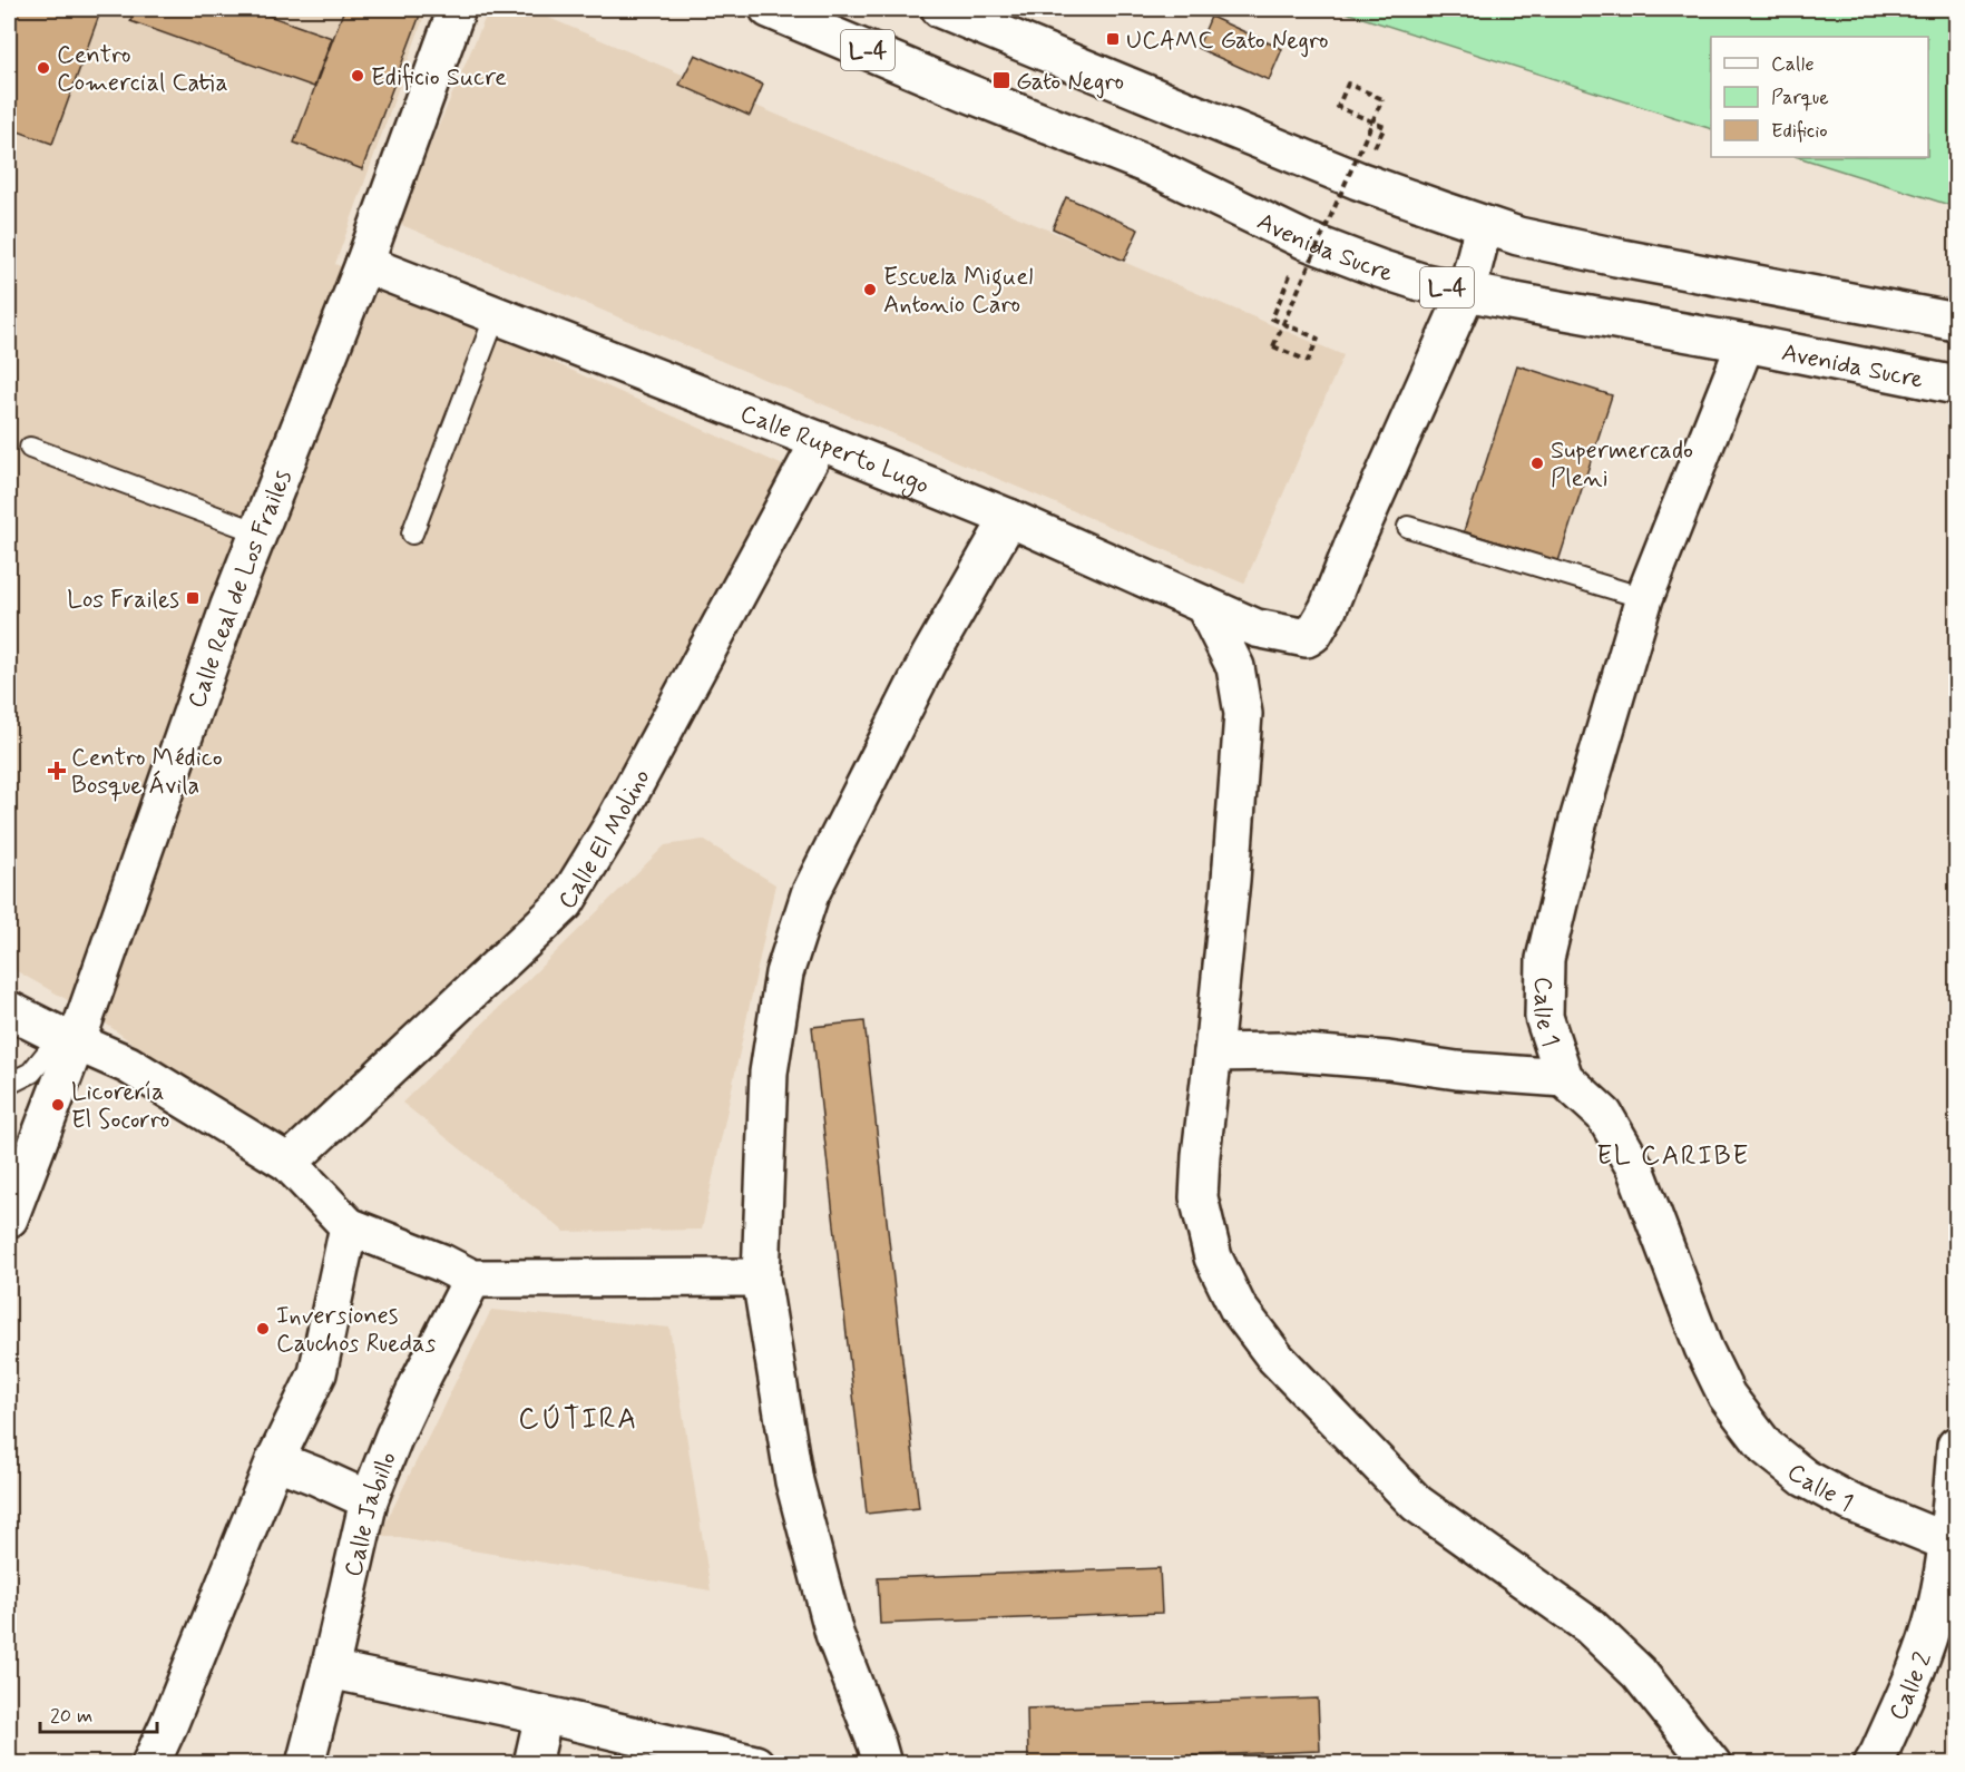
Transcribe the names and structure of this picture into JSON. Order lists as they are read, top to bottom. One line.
{"streets":{"street":["L-4","Avenida Sucre","Calle Ruperto Lugo","Calle Real de Los Frailes","Calle El Molino","Calle 1","Calle Jabillo","Calle 2"]},"crossings":[["Avenida Sucre","Calle Ruperto Lugo"],["Avenida Sucre","Calle 1"],["Calle Ruperto Lugo","Calle Real de Los Frailes"],["Calle Ruperto Lugo","Calle El Molino"],["Calle 1","Calle 2"]],"districts":["EL CARIBE","CÚTIRA"],"places":{"transit":["UCAMC Gato Negro","Gato Negro","Los Frailes"],"other":["Centro Comercial Catia","Edificio Sucre","Escuela Miguel Antonio Caro","Supermercado Pleni","Licorería El Socorro","Inversiones Cauchos Ruedas"],"health":["Centro Médico Bosque Ávila"]},"legend":["Calle","Parque","Edificio"],"scale_bar":"20 m"}
